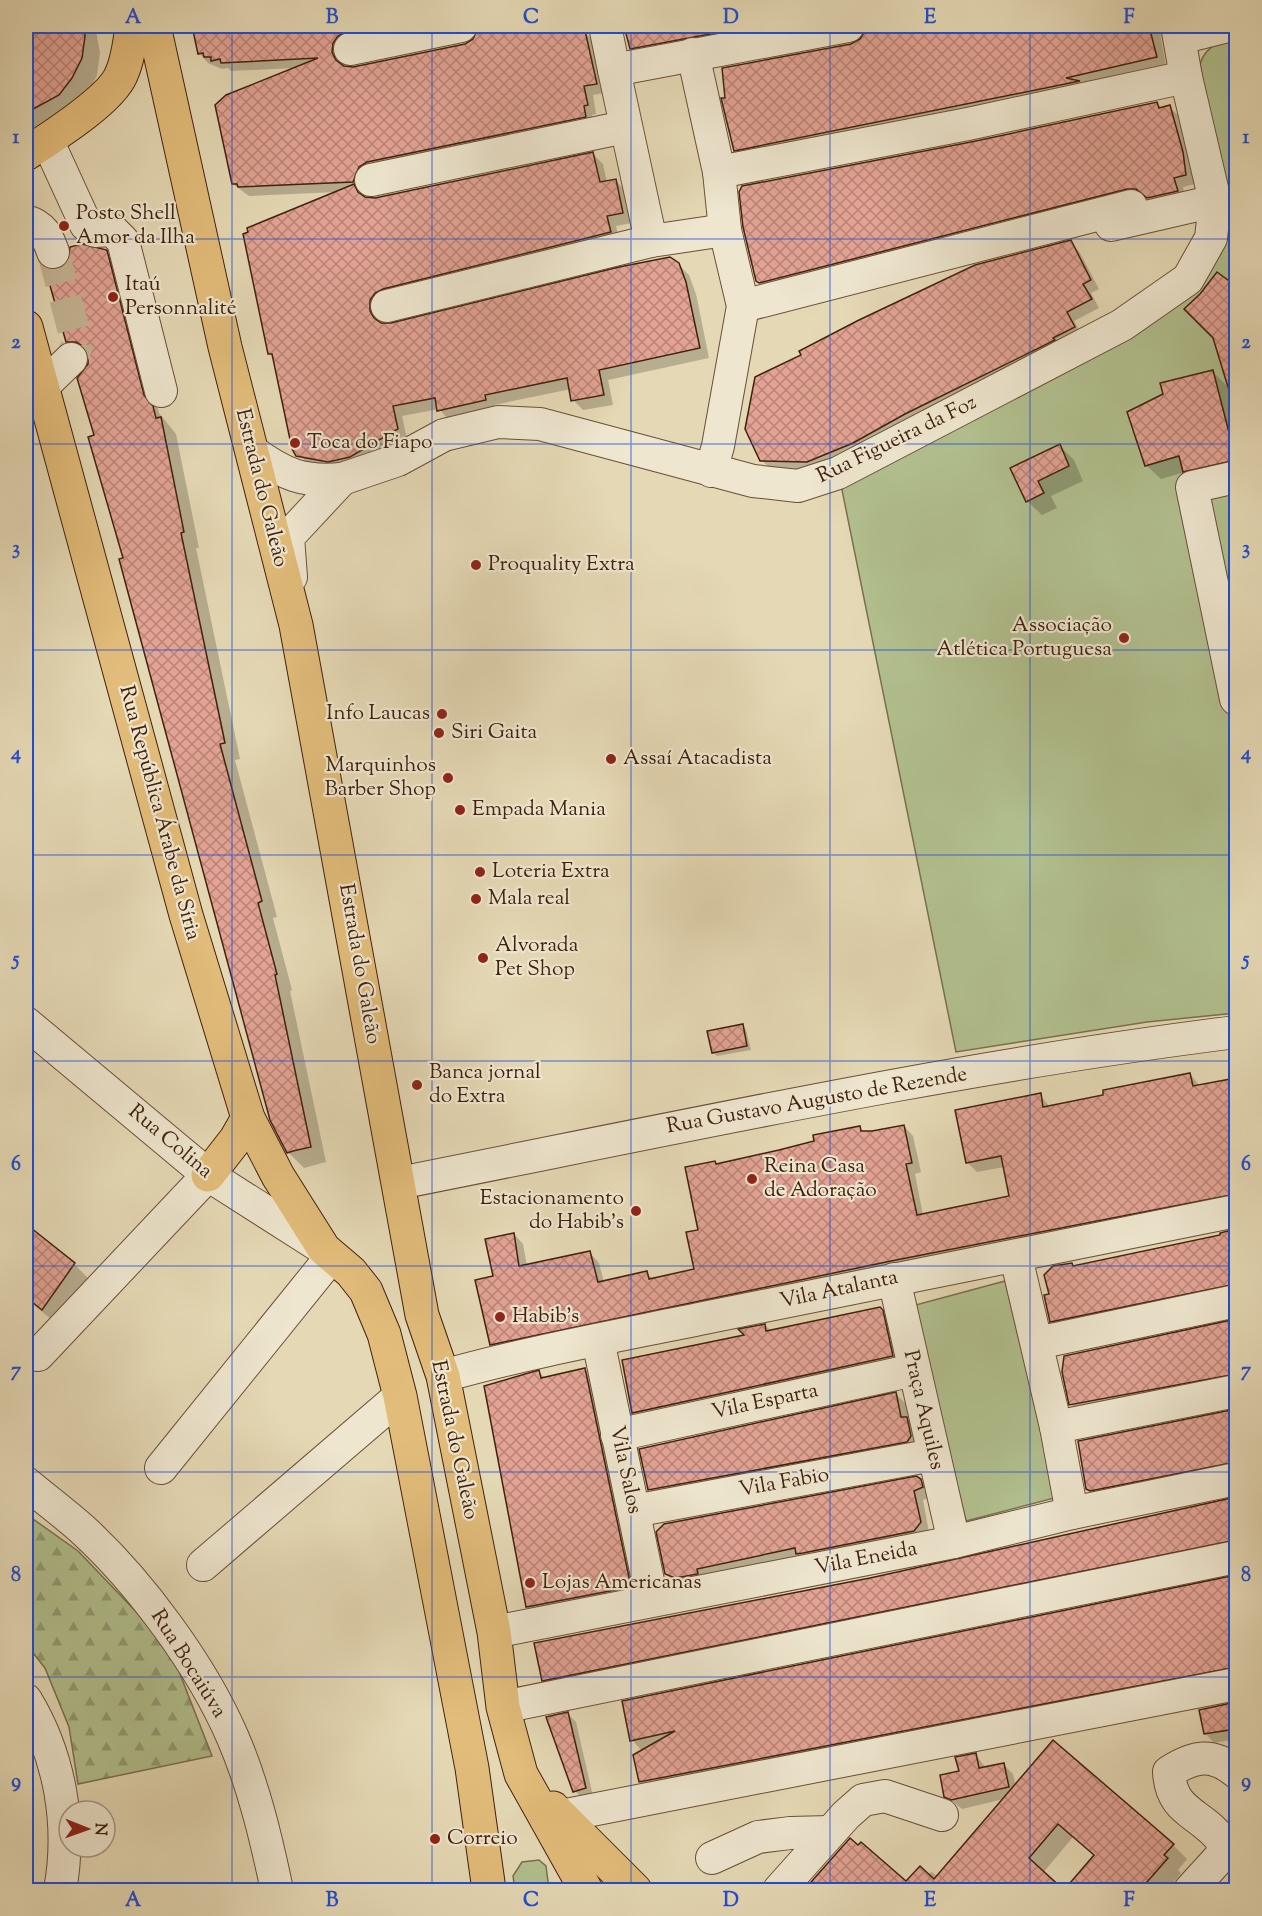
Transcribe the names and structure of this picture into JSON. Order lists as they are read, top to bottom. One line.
{"streets":{"main road":["Estrada do Galeão","Rua República Árabe da Síria"],"street":["Rua Figueira da Foz","Rua Gustavo Augusto de Rezende","Rua Colina","Vila Atalanta","Vila Esparta","Praça Aquiles","Vila Salos","Vila Fabio","Vila Eneida","Rua Bocaiúva"]},"crossings":[["Rua Figueira da Foz","Estrada do Galeão"],["Estrada do Galeão","Rua República Árabe da Síria"],["Estrada do Galeão","Rua Gustavo Augusto de Rezende"],["Estrada do Galeão","Rua Colina"],["Estrada do Galeão","Vila Atalanta"],["Estrada do Galeão","Vila Eneida"],["Rua República Árabe da Síria","Rua Colina"],["Vila Atalanta","Praça Aquiles"],["Vila Atalanta","Vila Salos"],["Vila Esparta","Praça Aquiles"],["Vila Esparta","Vila Salos"],["Praça Aquiles","Vila Fabio"],["Praça Aquiles","Vila Eneida"],["Vila Salos","Vila Fabio"],["Vila Salos","Vila Eneida"]],"places":["Posto Shell Amor da Ilha","Itaú Personnalité","Toca do Fiapo","Proquality Extra","Associação Atlética Portuguesa","Info Laucas","Siri Gaita","Assaí Atacadista","Marquinhos Barber Shop","Empada Mania","Loteria Extra","Mala real","Alvorada Pet Shop","Banca jornal do Extra","Reina Casa de Adoração","Estacionamento do Habib's","Habib's","Lojas Americanas","Correio"],"north":"right","grid":{"columns":["A","B","C","D","E","F"],"rows":["1","2","3","4","5","6","7","8","9"]}}
